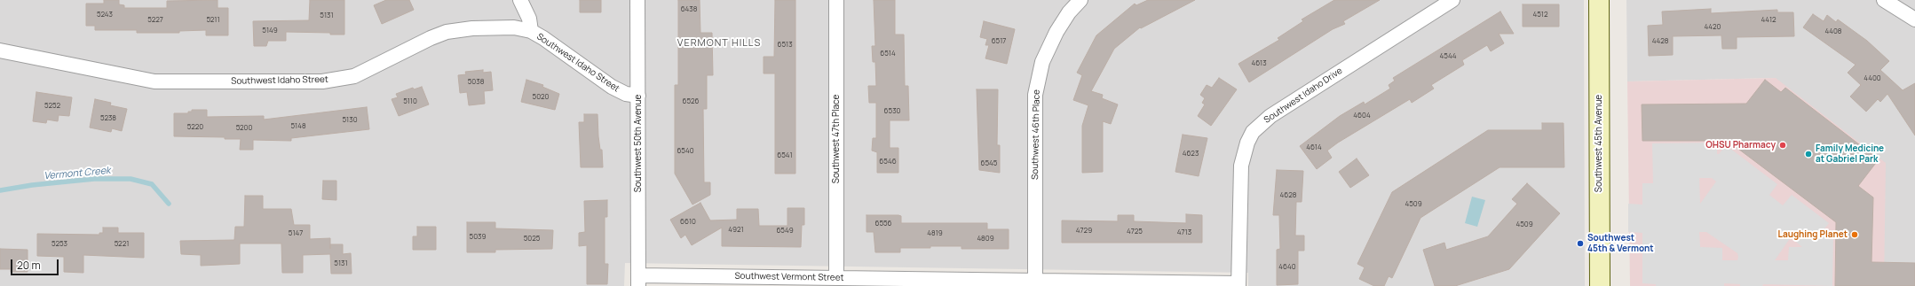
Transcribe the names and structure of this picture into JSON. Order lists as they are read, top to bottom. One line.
{"streets":{"street":["Southwest Idaho Street","Southwest Idaho Drive","Southwest 46th Place","Southwest 47th Place","Southwest 50th Avenue","Southwest 45th Avenue","Southwest Vermont Street"]},"crossings":[["Southwest Idaho Street","Southwest 50th Avenue"],["Southwest Idaho Drive","Southwest Vermont Street"],["Southwest 46th Place","Southwest Vermont Street"],["Southwest 47th Place","Southwest Vermont Street"],["Southwest 50th Avenue","Southwest Vermont Street"]],"districts":["VERMONT HILLS"],"water":["Vermont Creek"],"places":["OHSU Pharmacy","Family Medicine at Gabriel Park","Laughing Planet","Southwest 45th & Vermont"],"house_numbers":["6438","5243","4512","5131","5227","5211","4412","4420","5149","4408","6517","4428","6513","6514","4544","4613","4400","5038","5020","5110","6526","5252","6530","4604","5238","5130","5148","5220","5200","4614","6540","4623","6541","6546","6545","4628","4509","6610","6556","4509","4921","6549","4729","4725","4713","5147","4819","5039","5025","4809","5253","5221","5131","4640"],"scale_bar":"20 m"}
